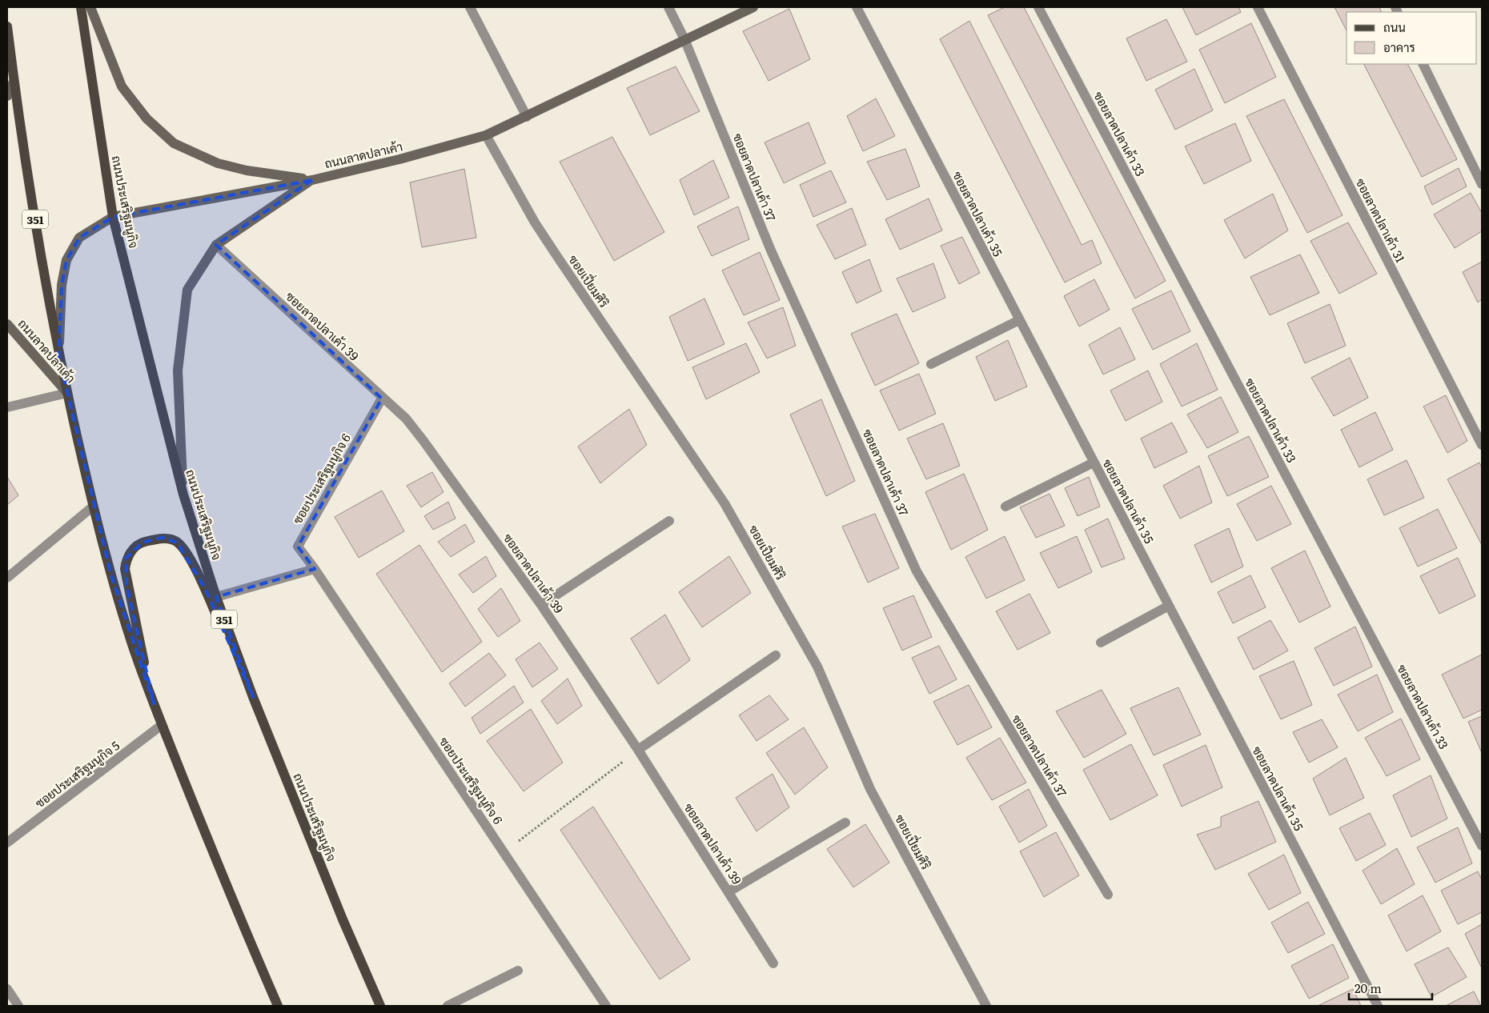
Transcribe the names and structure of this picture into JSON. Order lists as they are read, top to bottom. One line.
{"streets":{"main road":["ถนนลาดปลาเค้า","ถนนประเสริฐมนูกิจ","351"],"street":["ซอยลาดปลาเค้า 33","ซอยลาดปลาเค้า 37","ซอยลาดปลาเค้า 35","ซอยลาดปลาเค้า 31","ซอยเปี่ยมศิริ","ซอยลาดปลาเค้า 39","ซอยประเสริฐมนูกิจ 6","ซอยประเสริฐมนูกิจ 5"]},"crossings":[["ถนนลาดปลาเค้า","ซอยลาดปลาเค้า 37"],["ถนนลาดปลาเค้า","ถนนประเสริฐมนูกิจ"],["ถนนลาดปลาเค้า","351"],["ถนนลาดปลาเค้า","ซอยเปี่ยมศิริ"],["351","ซอยประเสริฐมนูกิจ 5"],["ซอยลาดปลาเค้า 39","ซอยประเสริฐมนูกิจ 6"]],"legend":["ถนน","อาคาร"],"scale_bar":"20 m"}
